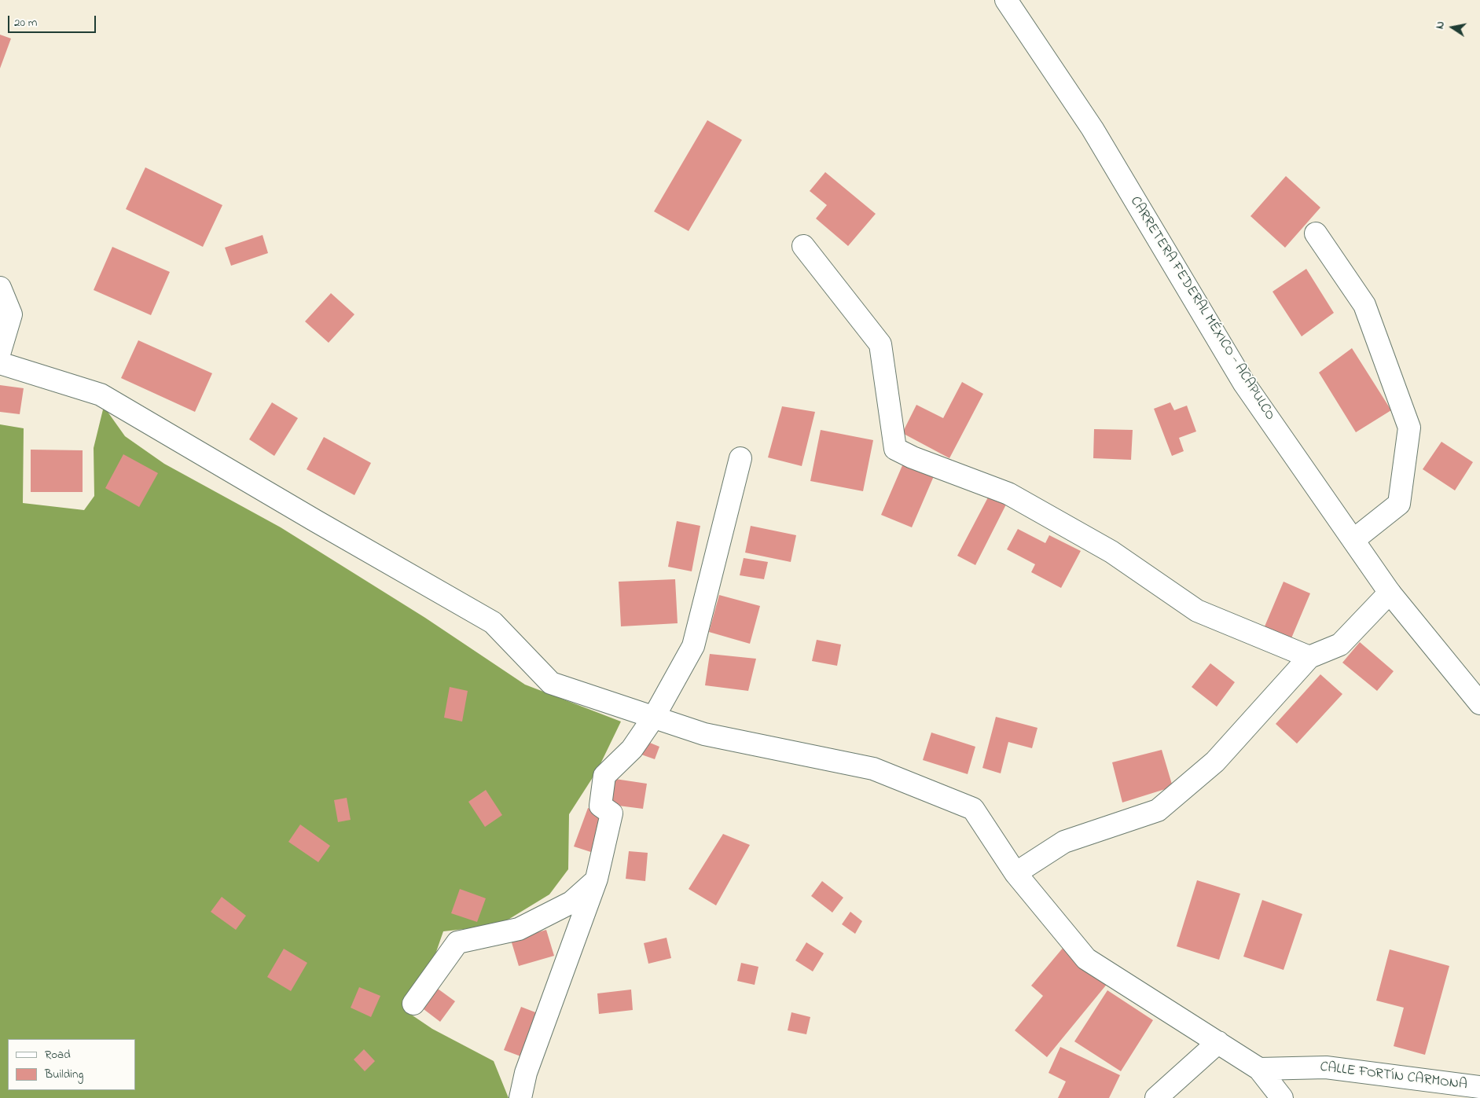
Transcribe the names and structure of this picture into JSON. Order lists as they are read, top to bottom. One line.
{"streets":{"street":["CARRETERA FEDERAL MÉXICO - ACAPULCO","CALLE FORTÍN CARMONA"]},"legend":["Road","Building"],"scale_bar":"20 m","north":"left"}
